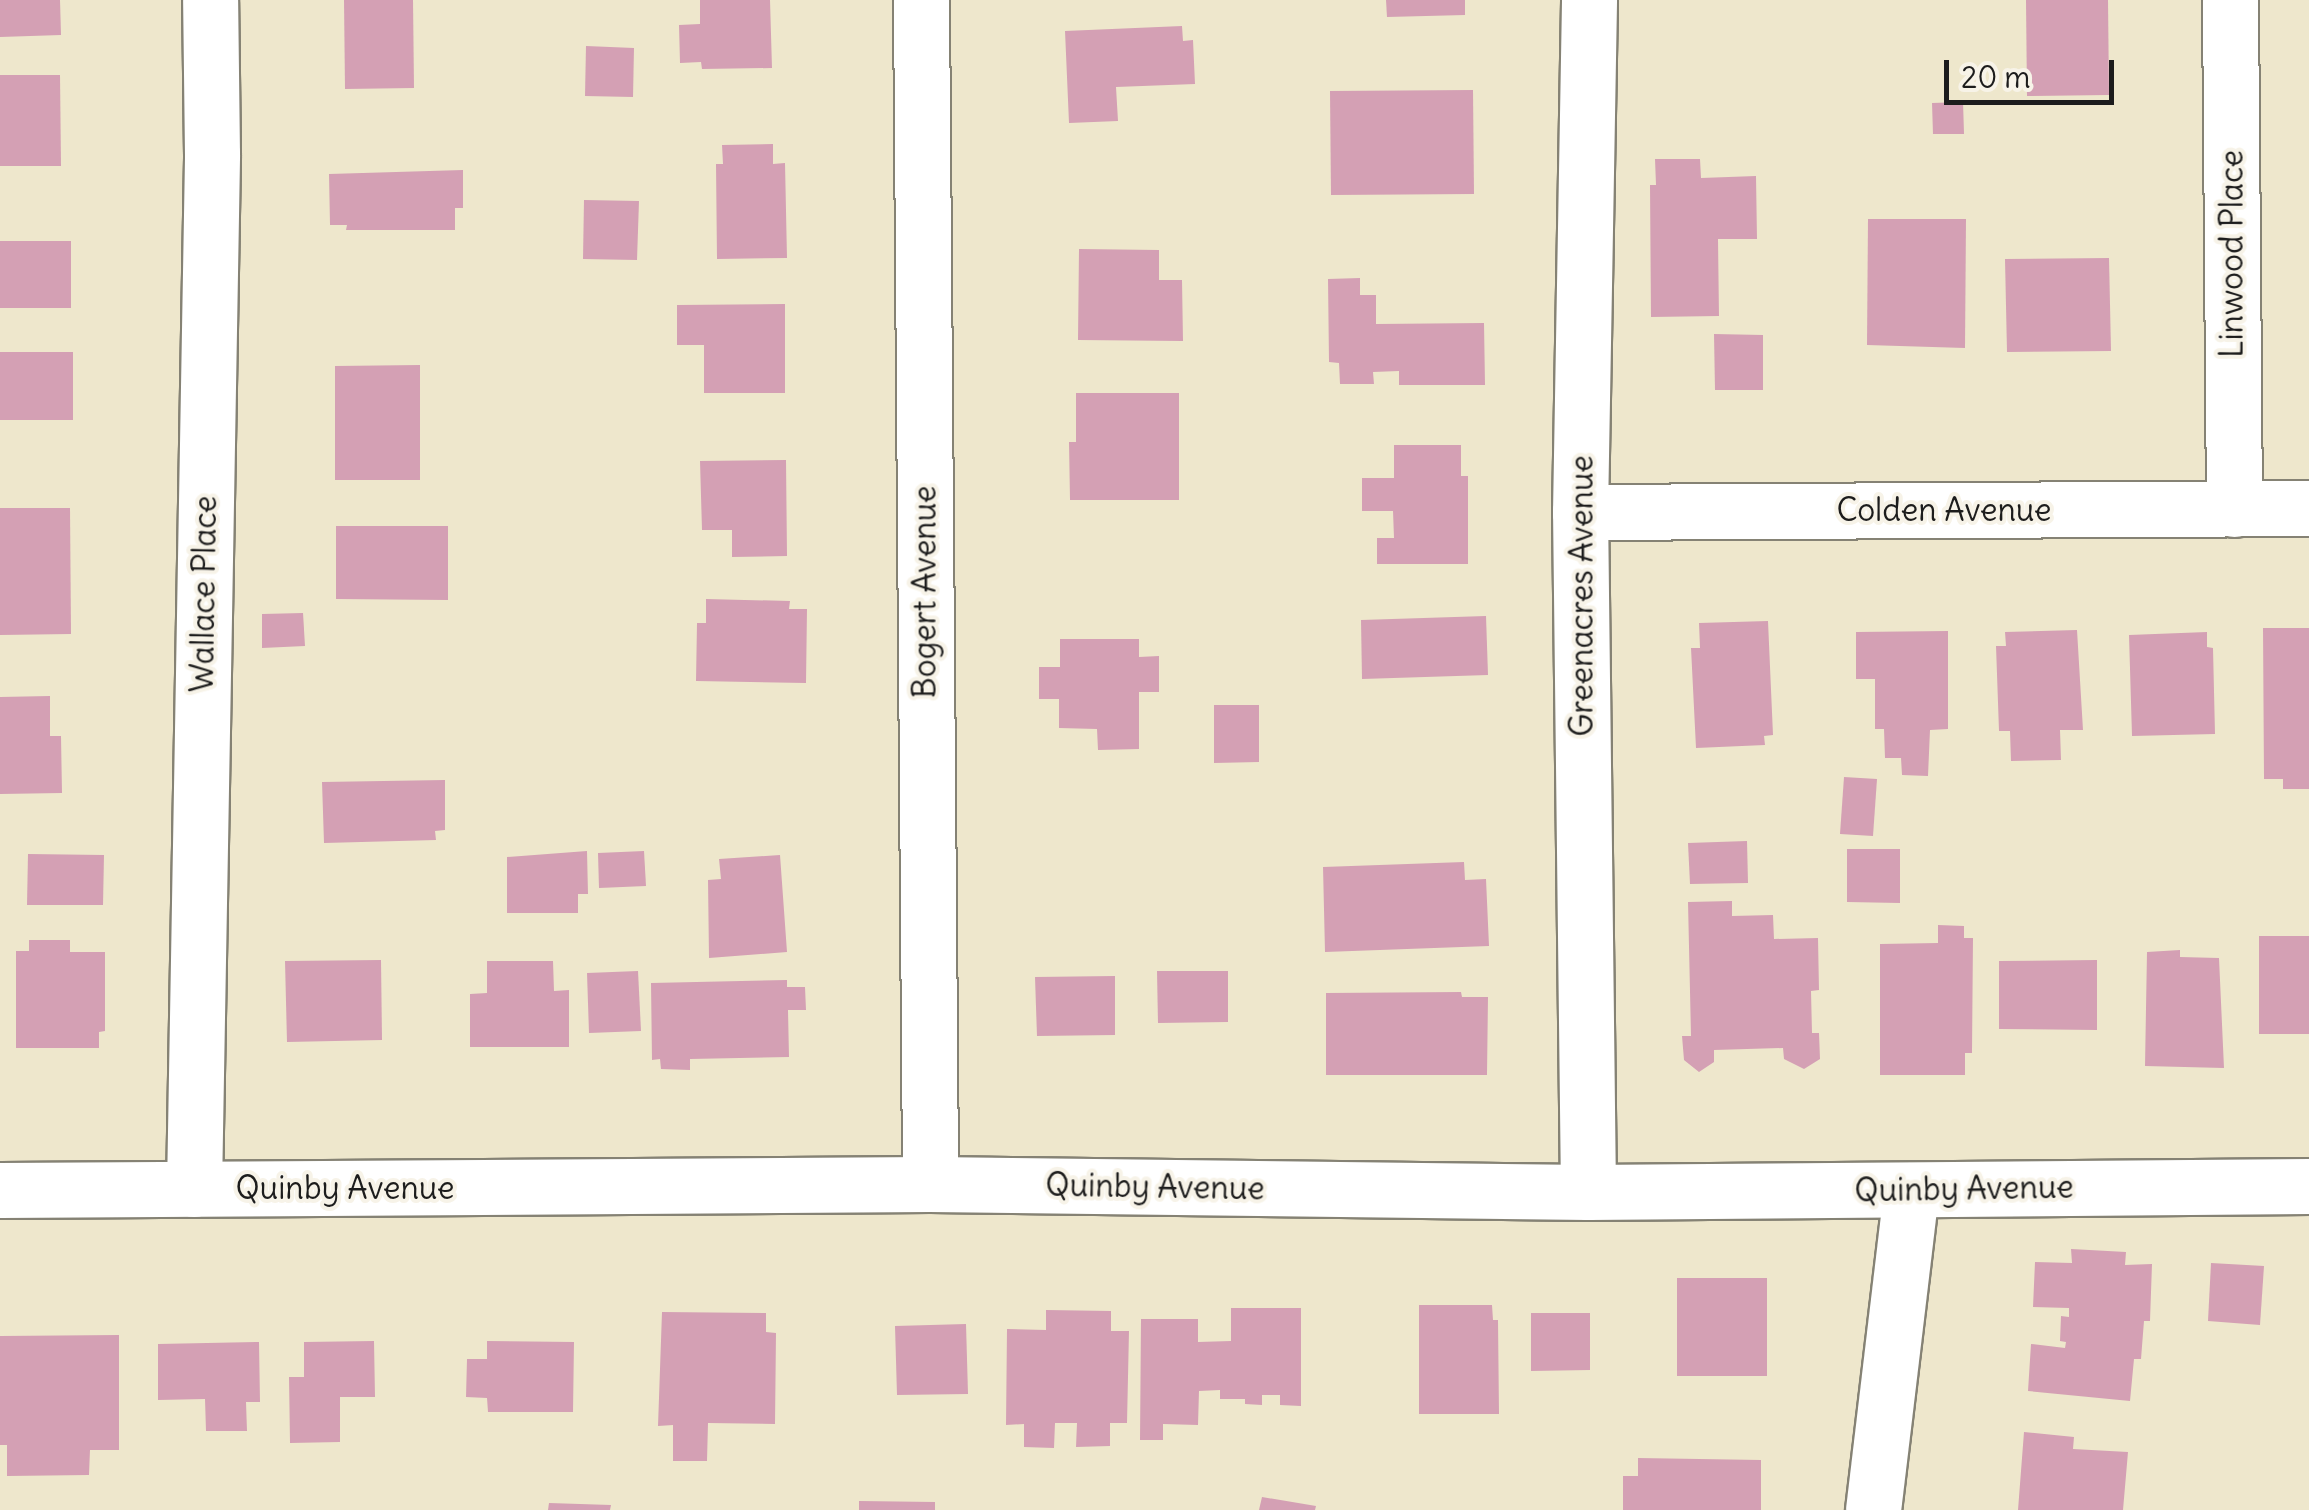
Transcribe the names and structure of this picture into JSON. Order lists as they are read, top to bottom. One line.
{"streets":{"street":["Linwood Place","Colden Avenue","Bogert Avenue","Wallace Place","Greenacres Avenue","Quinby Avenue"]},"crossings":[["Linwood Place","Colden Avenue"],["Colden Avenue","Greenacres Avenue"],["Bogert Avenue","Quinby Avenue"],["Wallace Place","Quinby Avenue"],["Greenacres Avenue","Quinby Avenue"]],"scale_bar":"20 m"}
